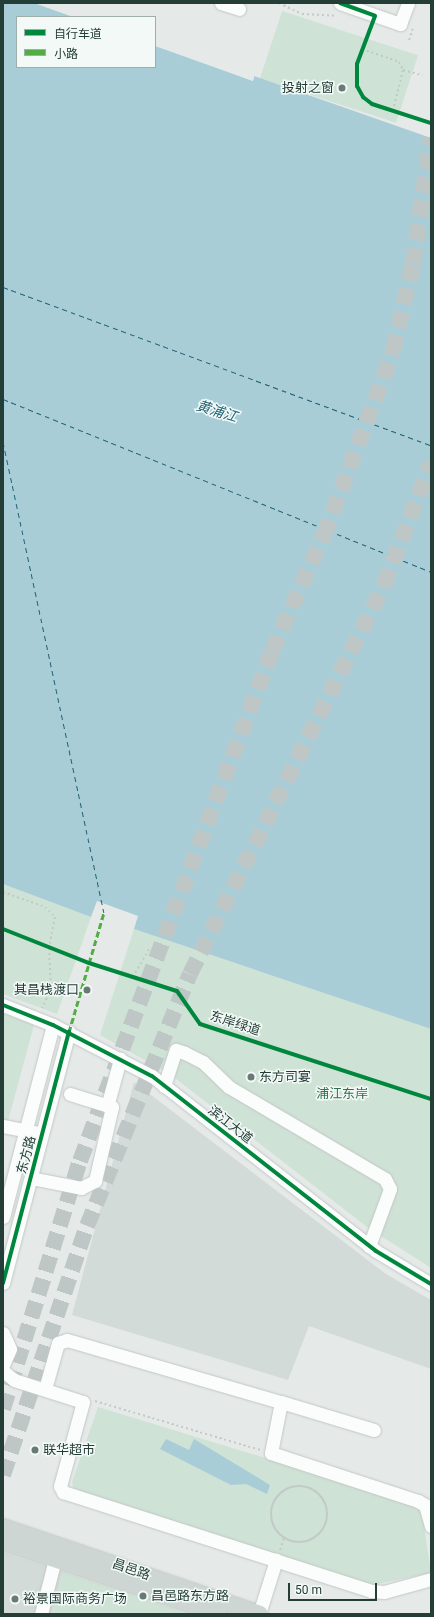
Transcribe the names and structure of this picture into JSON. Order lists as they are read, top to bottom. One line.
{"streets":{"main road":["昌邑路"],"street":["滨江大道","东方路"],"cycle path":["东岸绿道"]},"crossings":[["滨江大道","东方路"]],"water":["黄浦江"],"parks":["浦江东岸"],"places":["投射之窗","其昌栈渡口","东方司宴","联华超市","昌邑路东方路","裕景国际商务广场"],"legend":["自行车道","小路"],"scale_bar":"50 m"}
